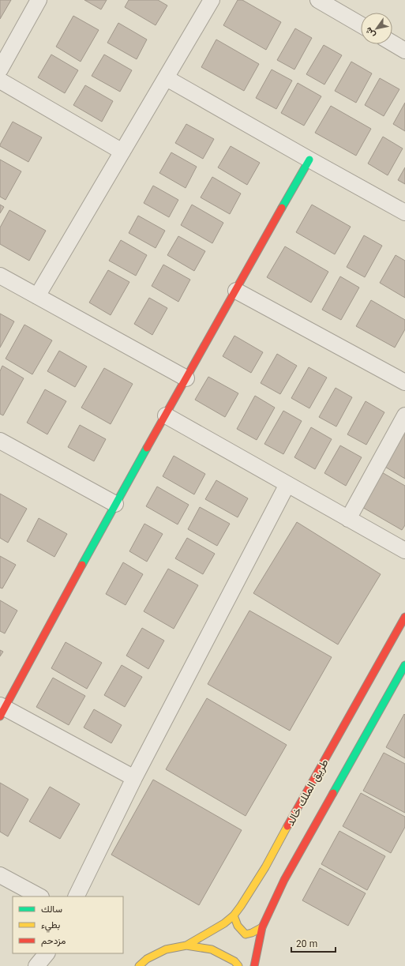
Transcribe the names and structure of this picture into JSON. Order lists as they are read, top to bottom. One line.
{"streets":{"main road":["طريق الملك خالد"]},"legend":["سالك","بطيء","مزدحم"],"scale_bar":"20 m","north":"bottom left"}
